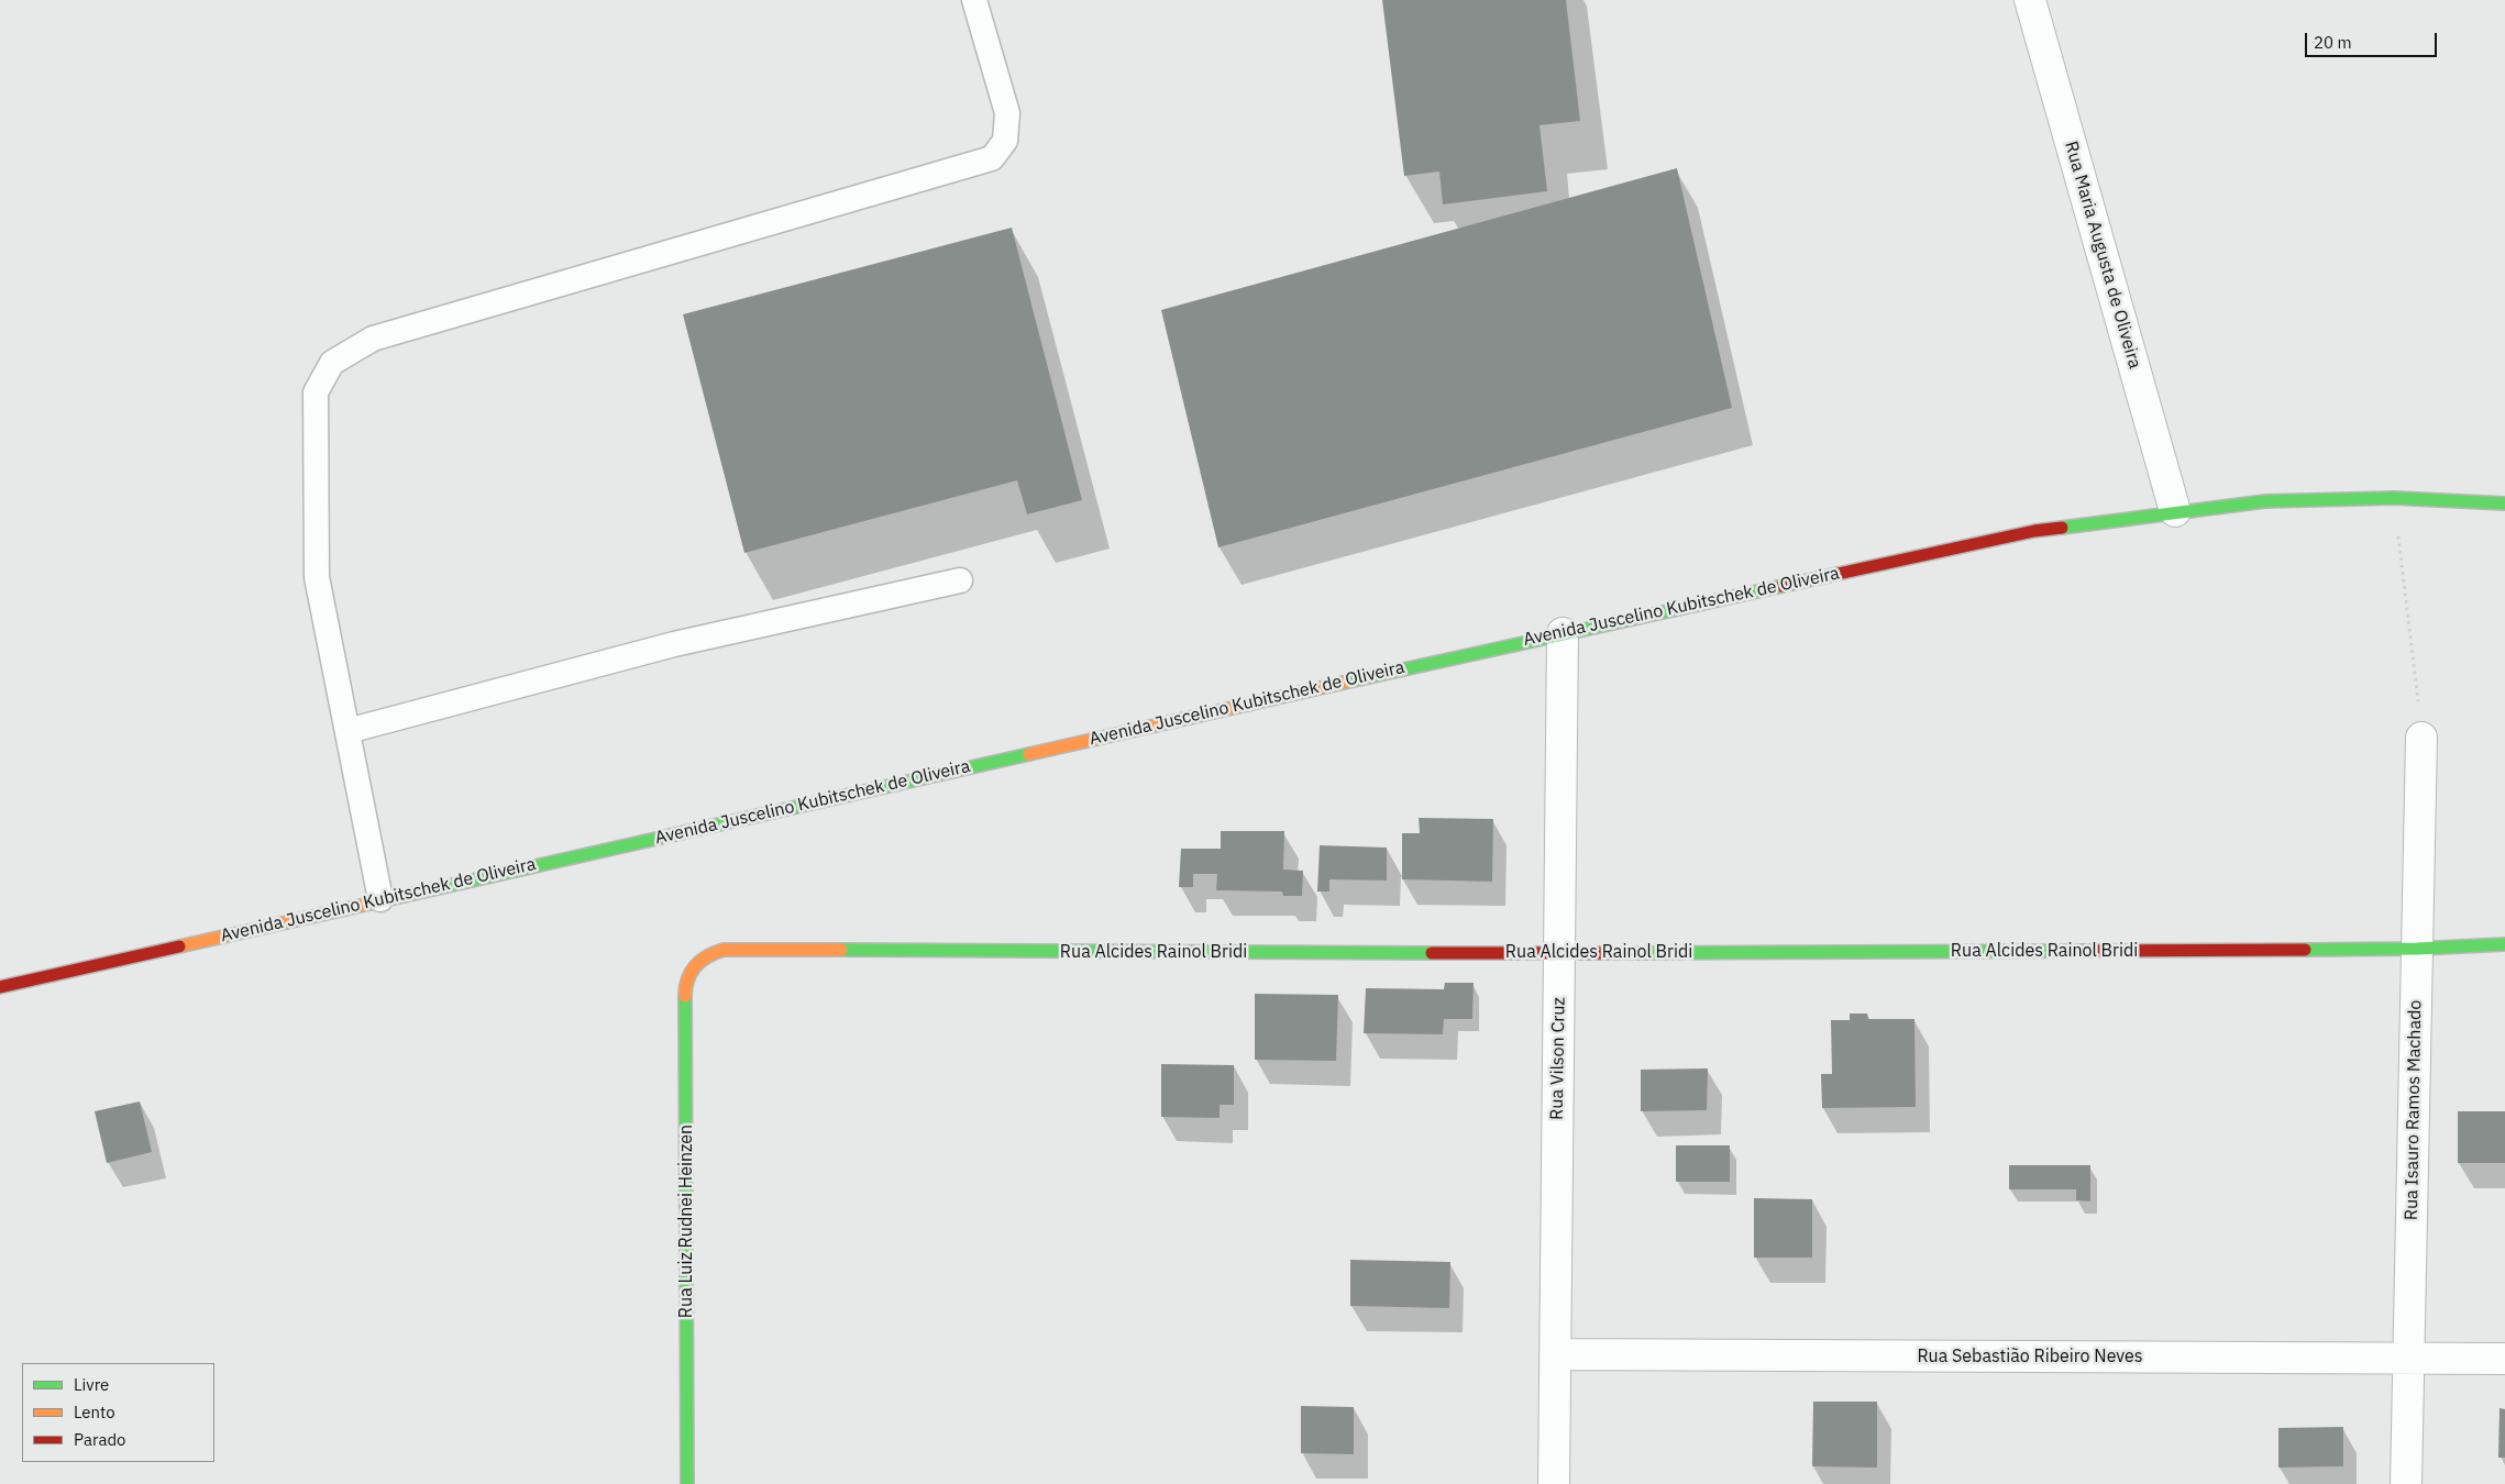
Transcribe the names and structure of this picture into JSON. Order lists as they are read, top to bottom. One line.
{"streets":{"main road":["Avenida Juscelino Kubitschek de Oliveira","Rua Alcides Rainol Bridi","Rua Luiz Rudnei Heinzen"],"street":["Rua Maria Augusta de Oliveira","Rua Vilson Cruz","Rua Isauro Ramos Machado","Rua Sebastião Ribeiro Neves"]},"crossings":[["Rua Maria Augusta de Oliveira","Avenida Juscelino Kubitschek de Oliveira"],["Avenida Juscelino Kubitschek de Oliveira","Rua Vilson Cruz"],["Rua Alcides Rainol Bridi","Rua Vilson Cruz"],["Rua Alcides Rainol Bridi","Rua Isauro Ramos Machado"],["Rua Alcides Rainol Bridi","Rua Luiz Rudnei Heinzen"],["Rua Vilson Cruz","Rua Sebastião Ribeiro Neves"],["Rua Isauro Ramos Machado","Rua Sebastião Ribeiro Neves"]],"legend":["Livre","Lento","Parado"],"scale_bar":"20 m"}
